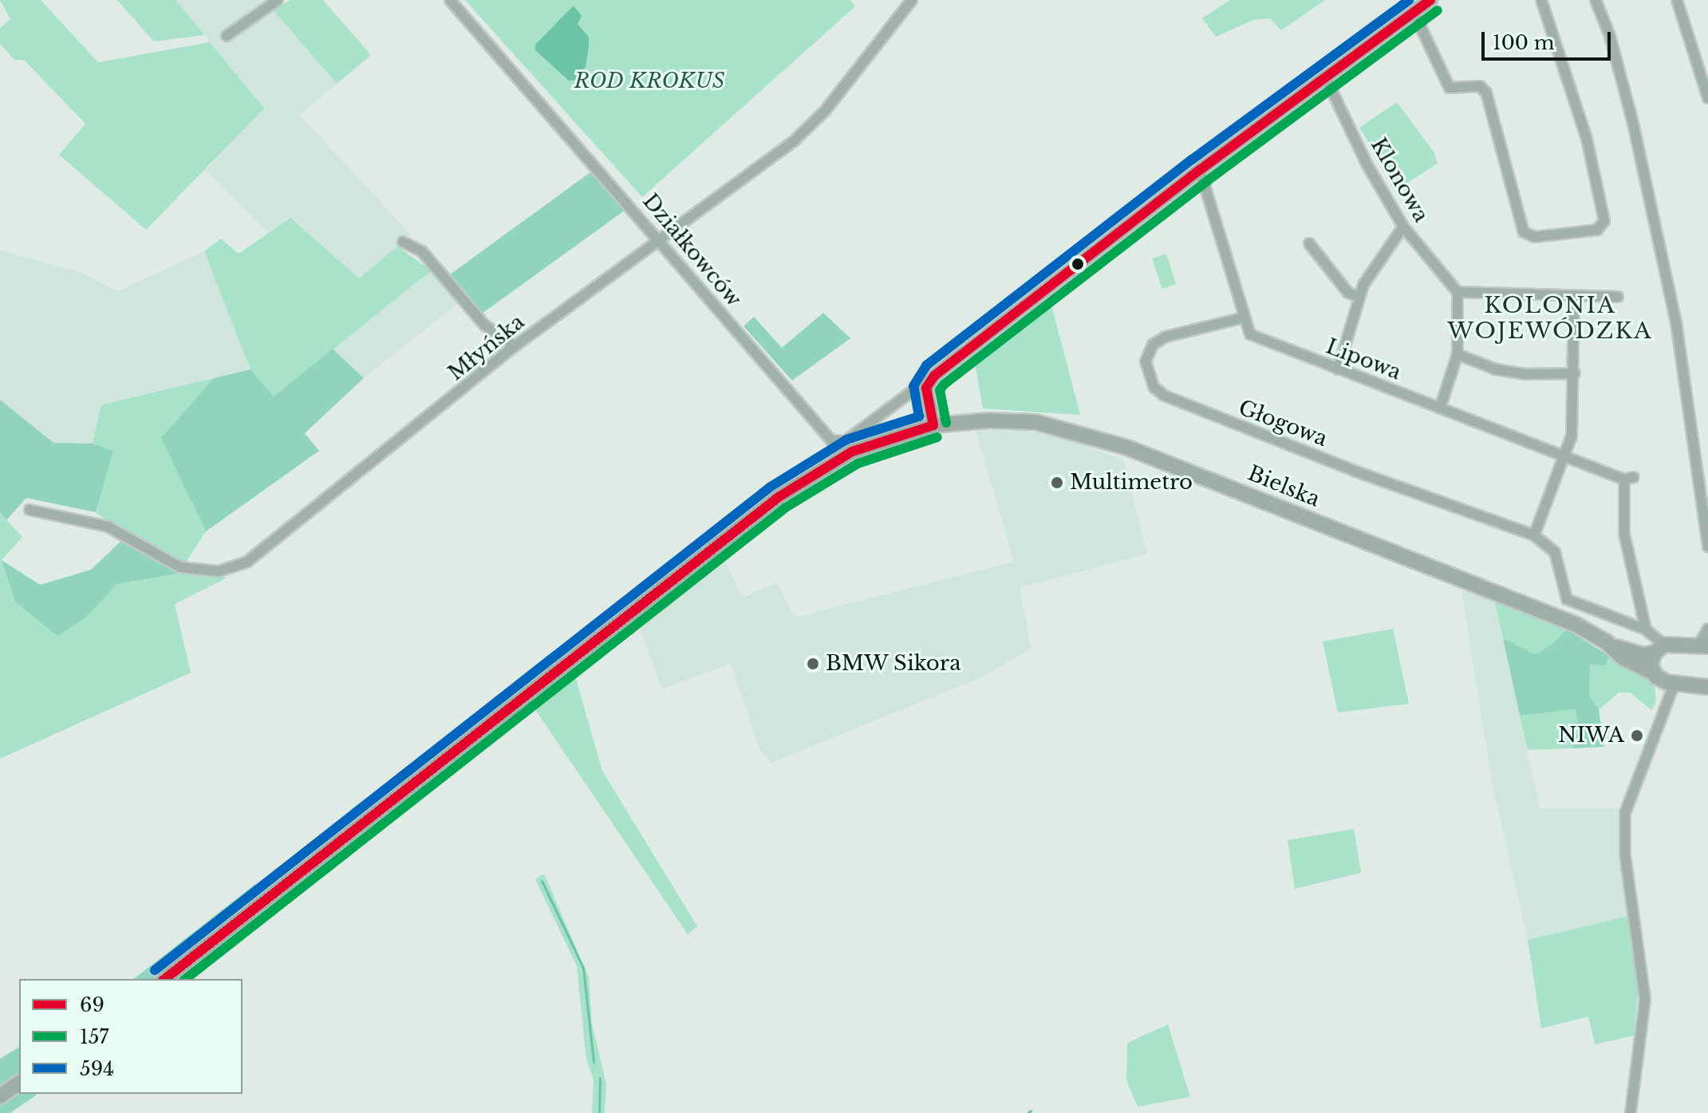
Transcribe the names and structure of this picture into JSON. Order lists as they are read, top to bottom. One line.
{"streets":{"main road":["Bielska"],"street":["Klonowa","Działkowców","Młyńska","Lipowa","Głogowa"]},"crossings":[["Działkowców","Młyńska"],["Lipowa","Głogowa"]],"districts":["KOLONIA WOJEWÓDZKA"],"parks":["ROD KROKUS"],"places":["Multimetro","BMW Sikora","NIWA"],"lines":["transit line 69","transit line 594","transit line 157"],"legend":["69","157","594"],"scale_bar":"100 m"}
